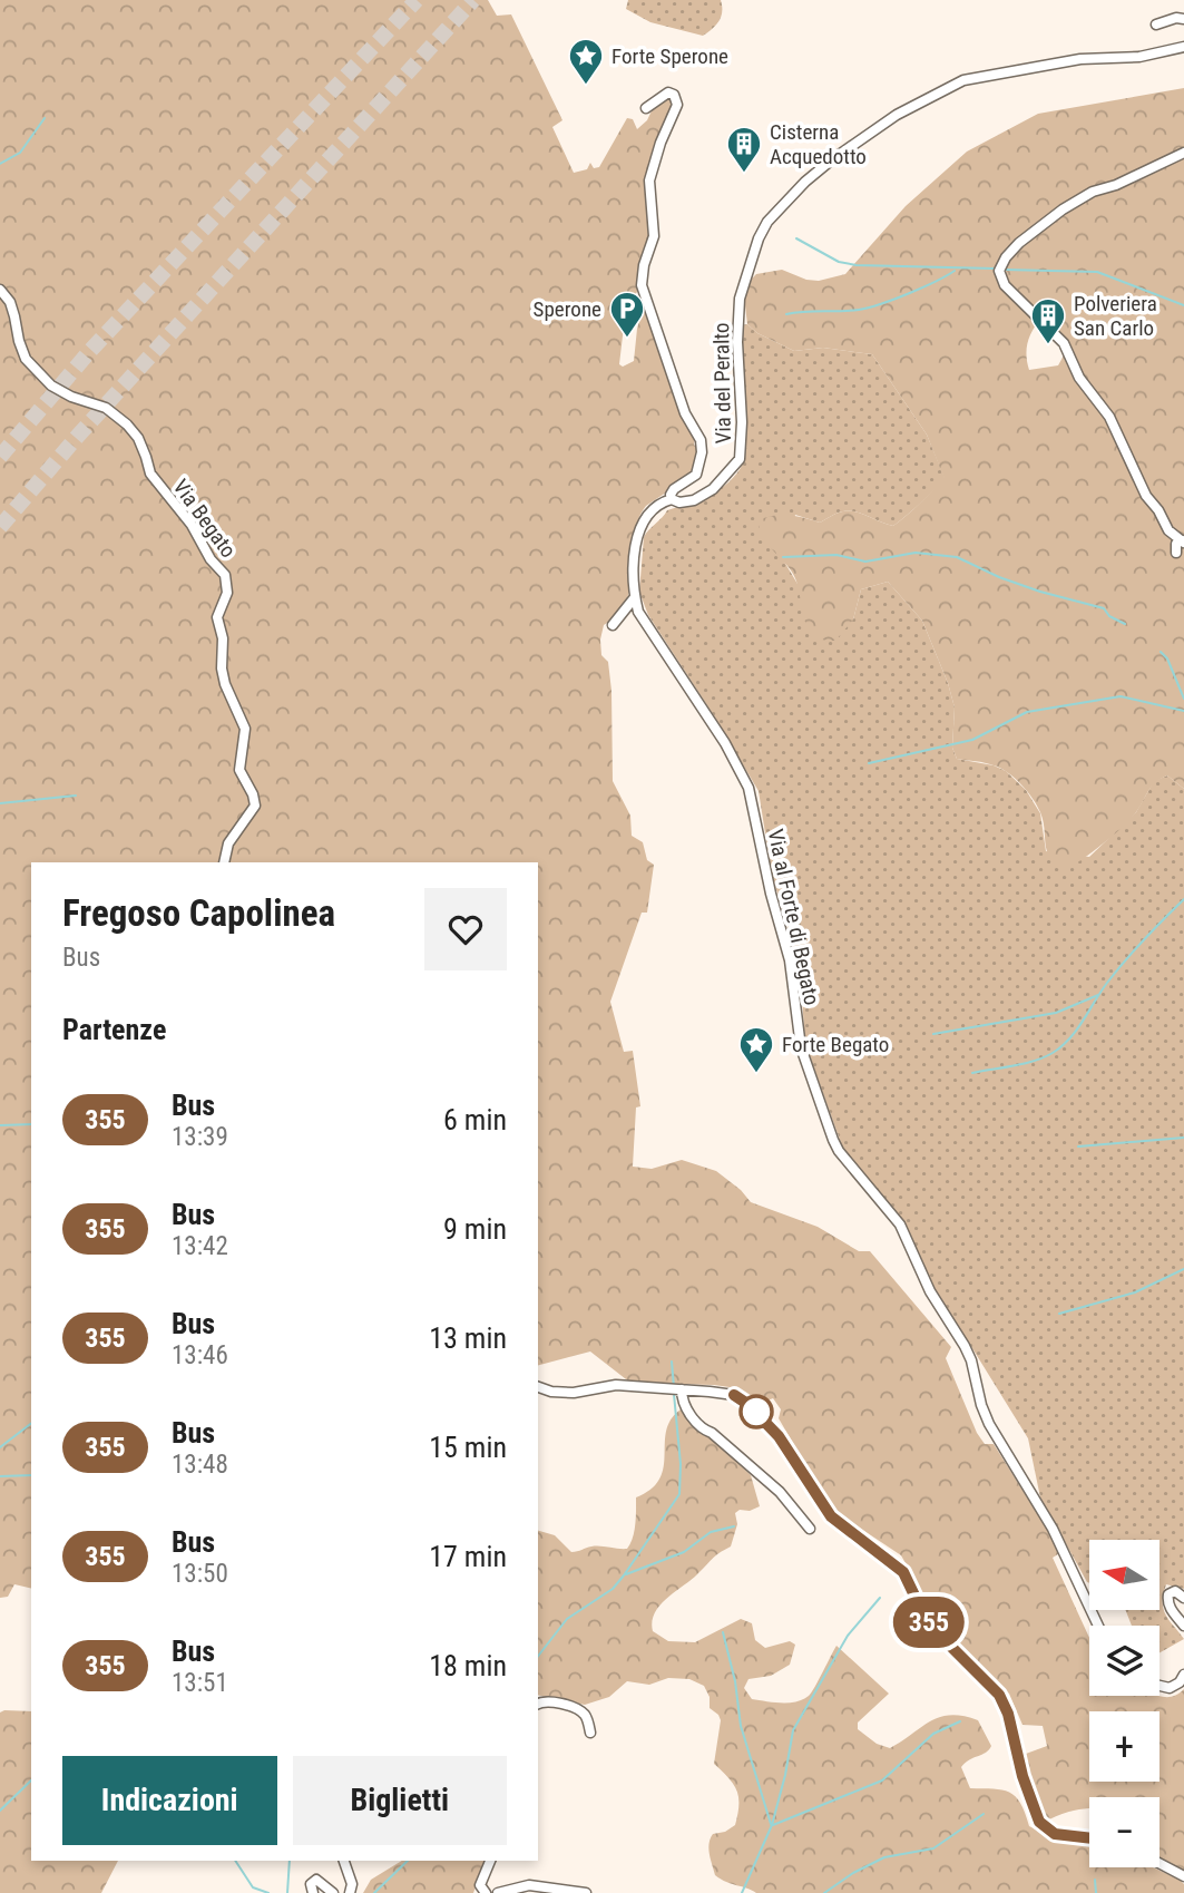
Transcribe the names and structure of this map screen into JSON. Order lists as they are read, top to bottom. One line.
{"streets":{"street":["Via del Peralto","Via Begato","Via al Forte di Begato"]},"crossings":[["Via del Peralto","Via al Forte di Begato"]],"places":{"place":["Forte Sperone","Forte Begato"],"building":["Cisterna Acquedotto","Polveriera San Carlo"],"parking":["Sperone"]},"lines":["bus line 355"],"north":"left","page":{"on_map":"355","heading":[["Fregoso Capolinea","Bus"],"Partenze"],"list":[{"mark":"355","name":"Bus","note":"13:39","value":"6 min"},{"mark":"355","name":"Bus","note":"13:42","value":"9 min"},{"mark":"355","name":"Bus","note":"13:46","value":"13 min"},{"mark":"355","name":"Bus","note":"13:48","value":"15 min"},{"mark":"355","name":"Bus","note":"13:50","value":"17 min"},{"mark":"355","name":"Bus","note":"13:51","value":"18 min"}],"map_buttons":["+","−"],"buttons":["Indicazioni","Biglietti"]}}
